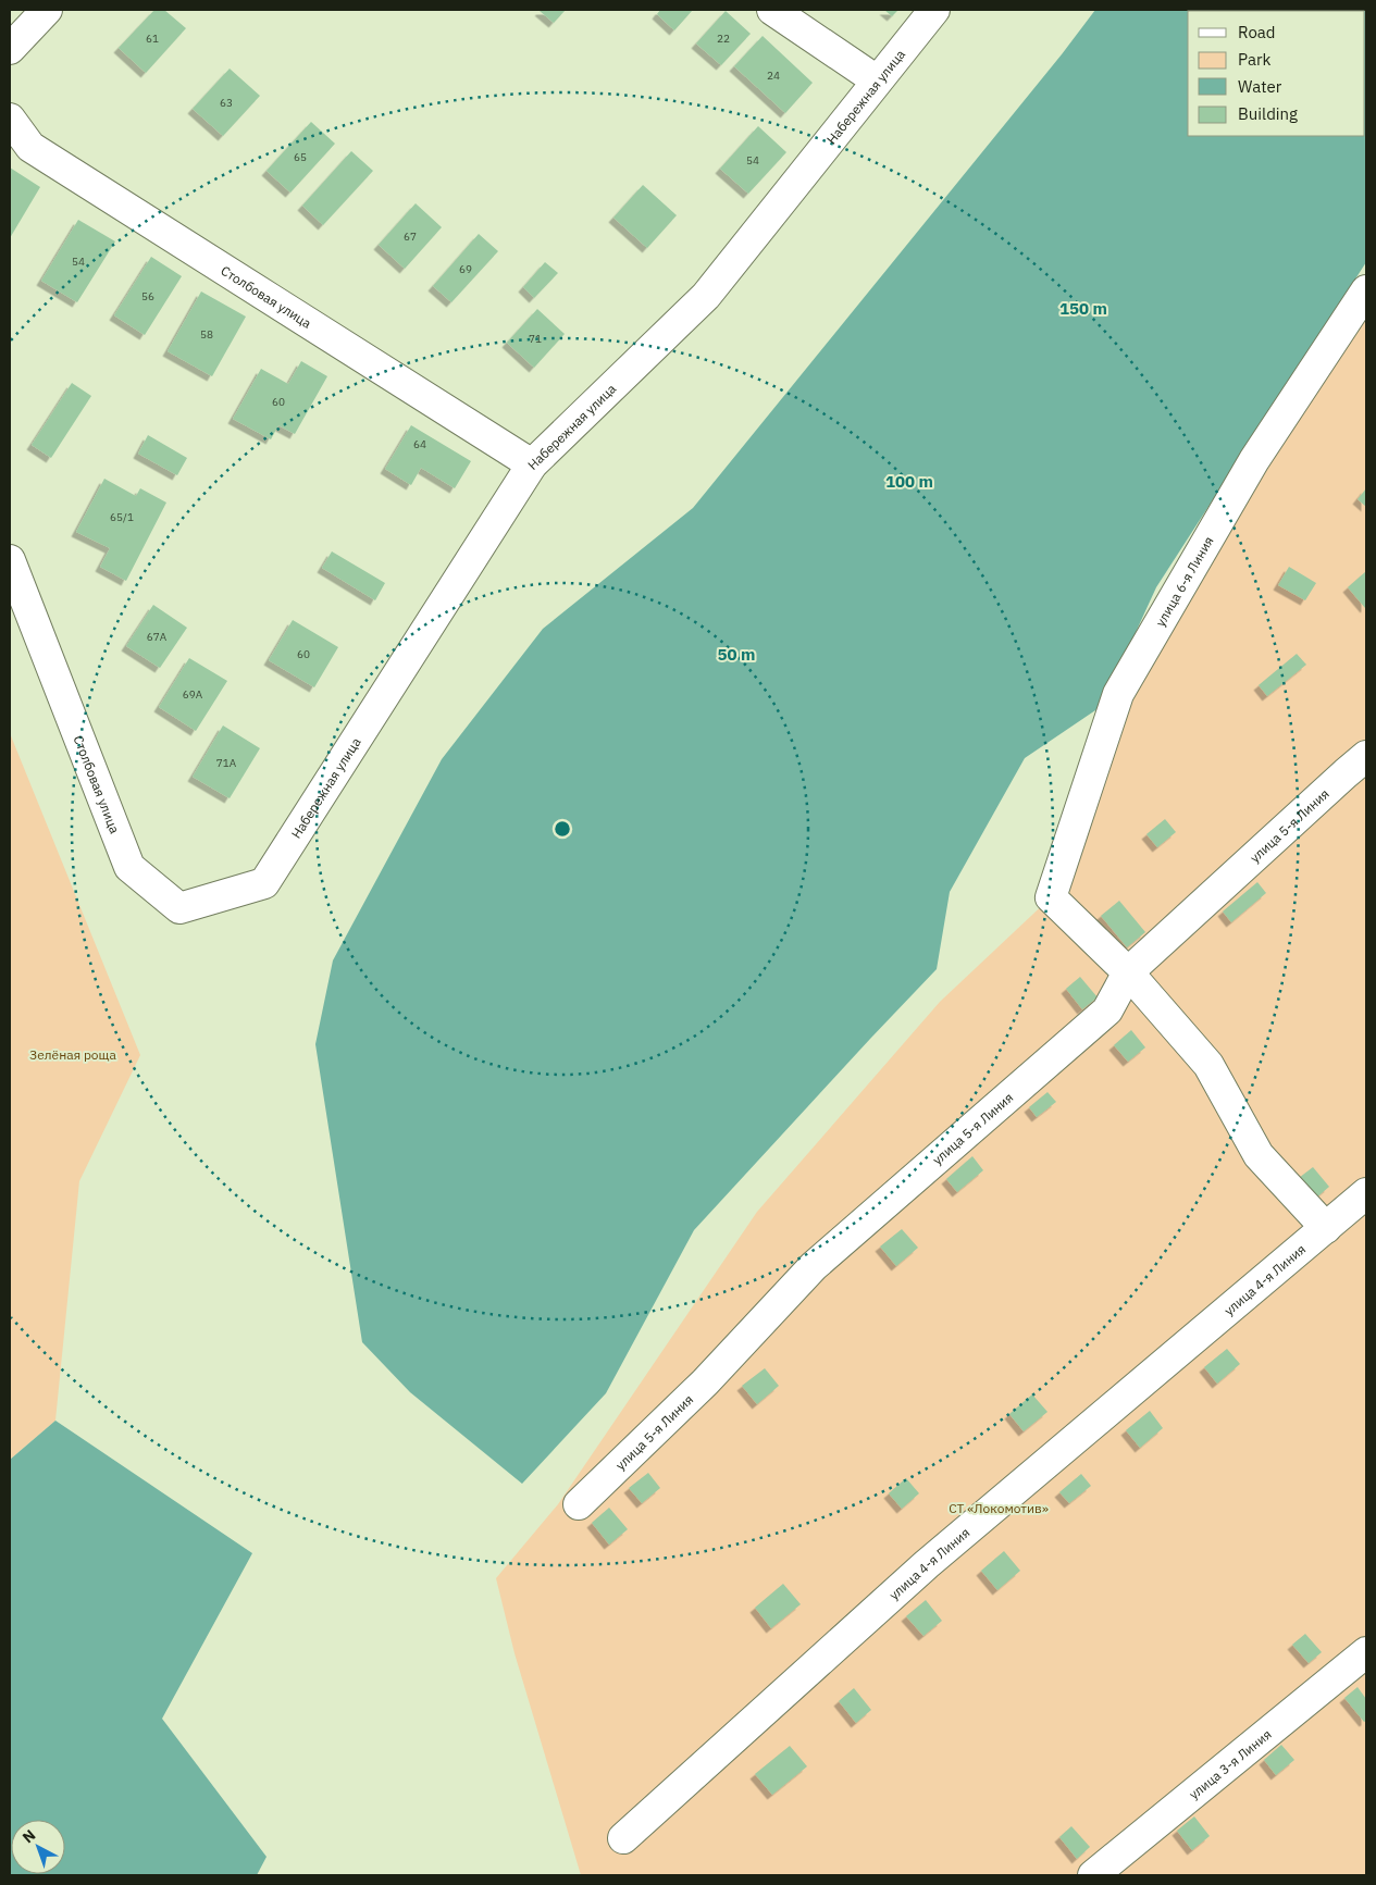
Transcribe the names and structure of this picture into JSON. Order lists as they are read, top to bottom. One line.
{"streets":{"street":["Набережная улица","Столбовая улица","улица 6-я Линия","улица 5-я Линия","улица 4-я Линия","улица 3-я Линия"]},"crossings":[["Набережная улица","Столбовая улица"],["улица 6-я Линия","улица 5-я Линия"]],"parks":["Зелёная роща","СТ «Локомотив»"],"house_numbers":["61","22","24","63","65","54","67","54","69","56","58","71","60","64","65/1","67А","60","69А","71А"],"legend":["Road","Park","Water","Building"],"north":"top left","rings":["150 m","100 m","50 m"]}
